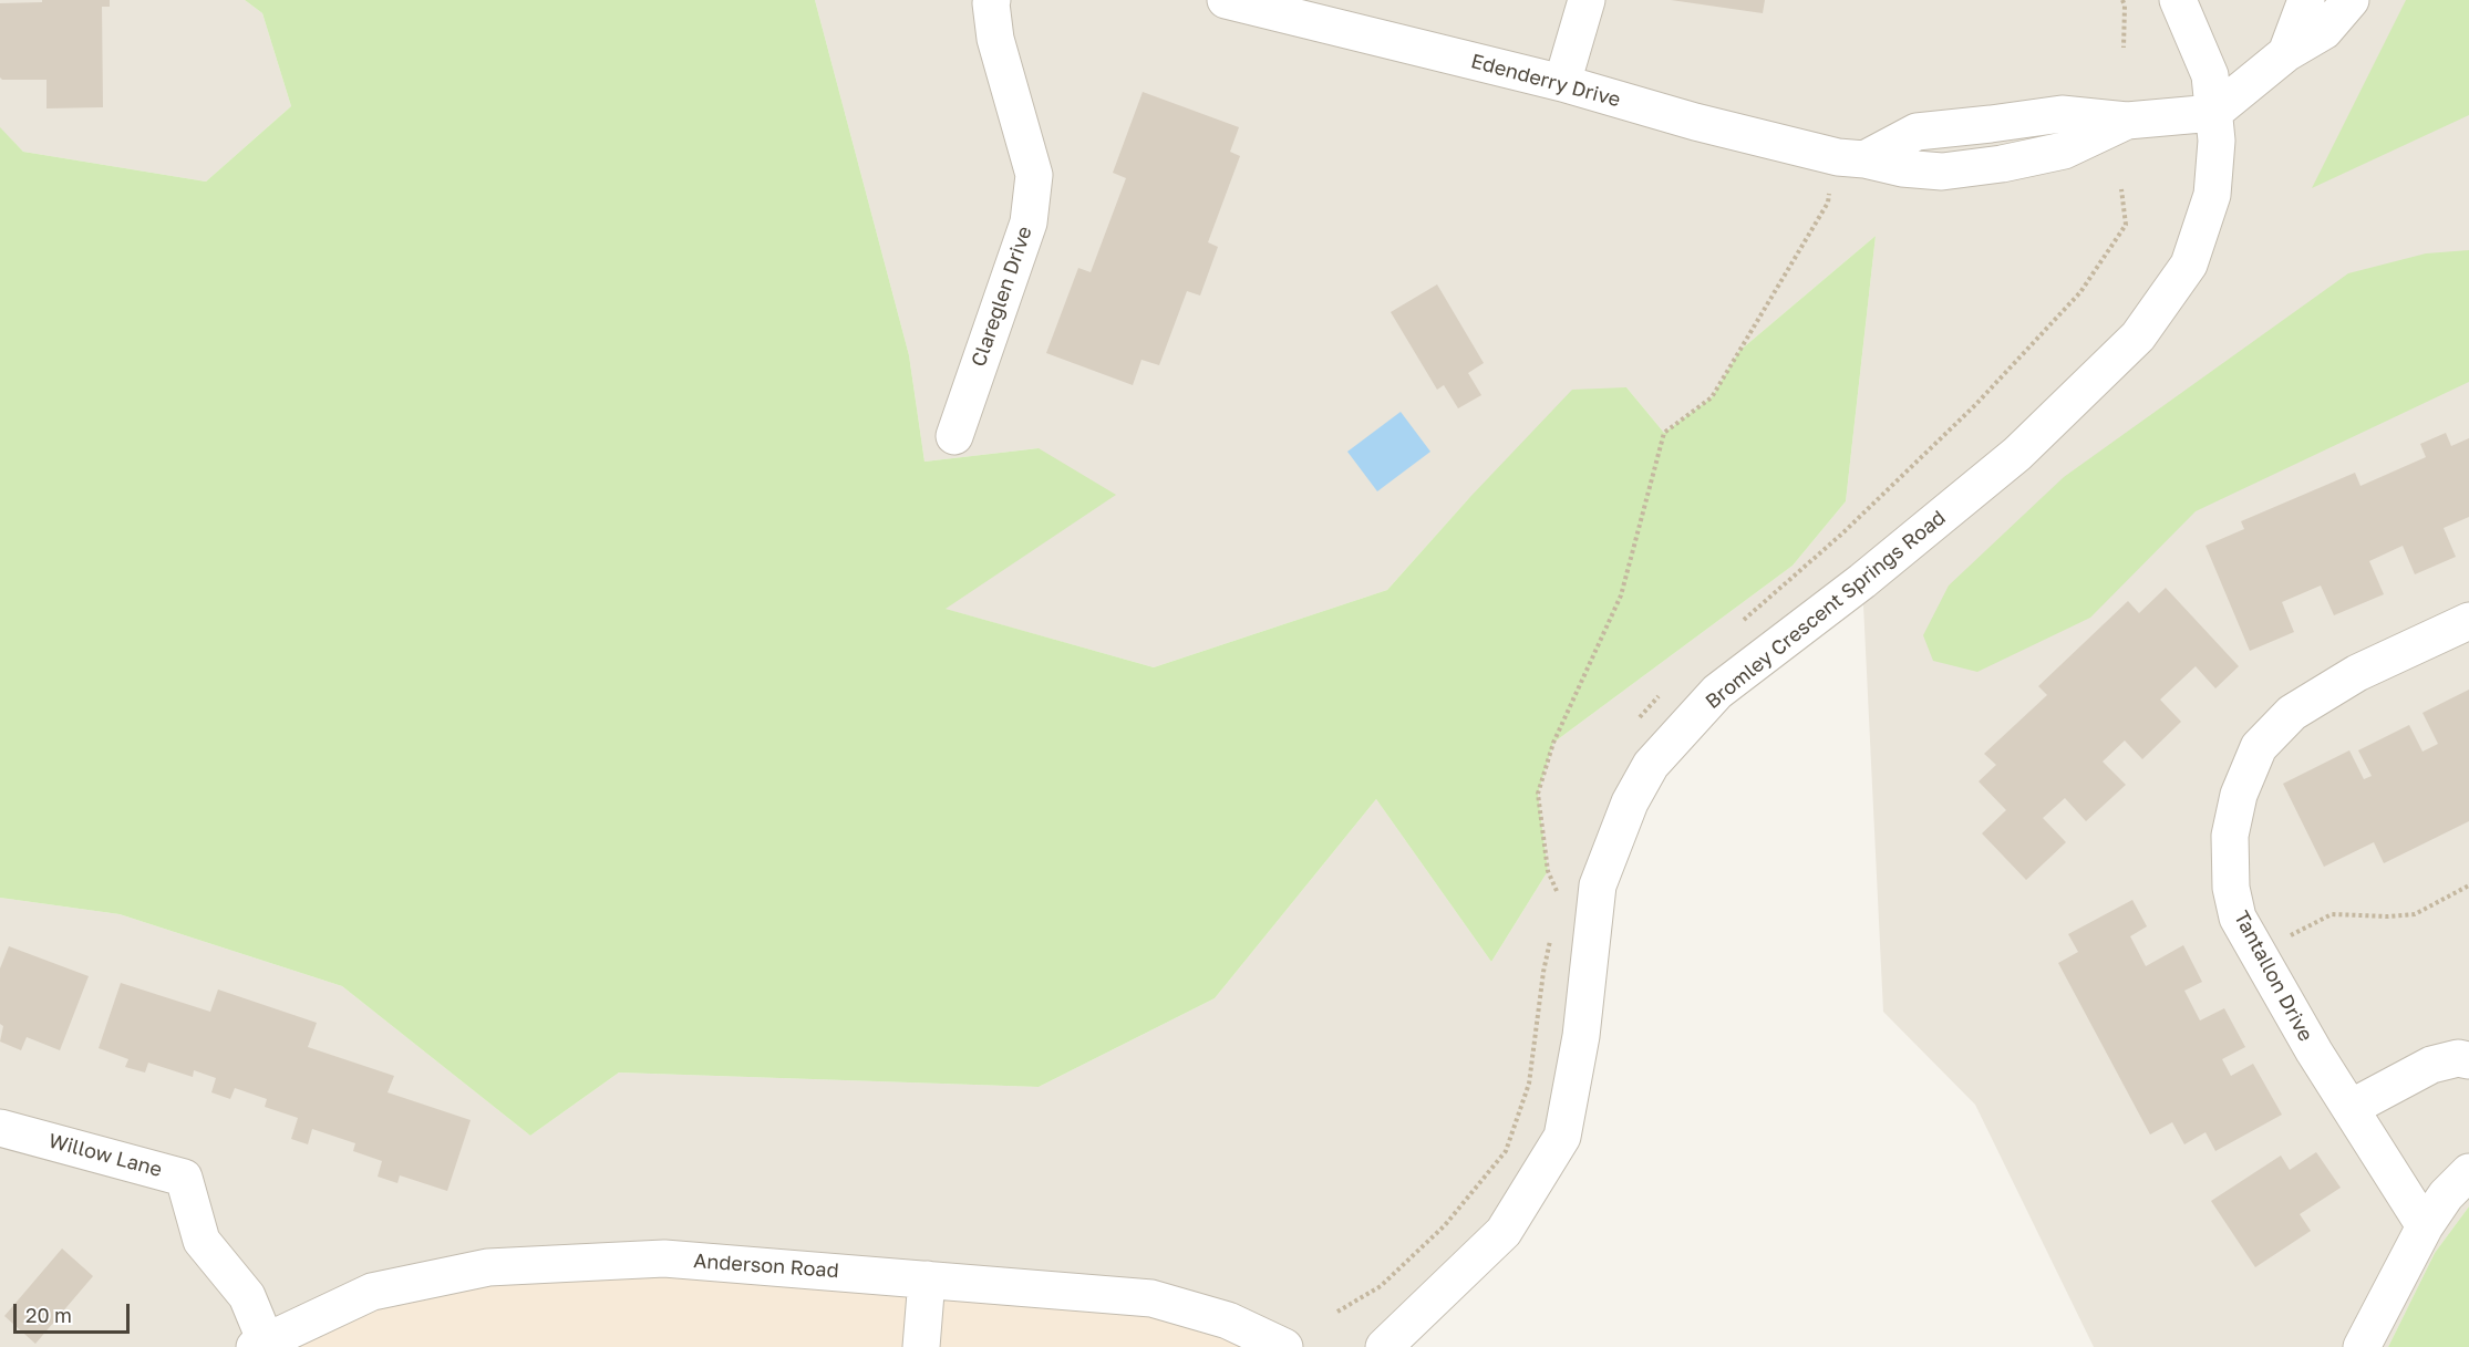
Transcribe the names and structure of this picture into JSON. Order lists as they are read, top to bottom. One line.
{"streets":{"street":["Edenderry Drive","Clareglen Drive","Bromley Crescent Springs Road","Tantallon Drive","Willow Lane","Anderson Road"]},"crossings":[["Edenderry Drive","Bromley Crescent Springs Road"],["Willow Lane","Anderson Road"]],"scale_bar":"20 m"}
